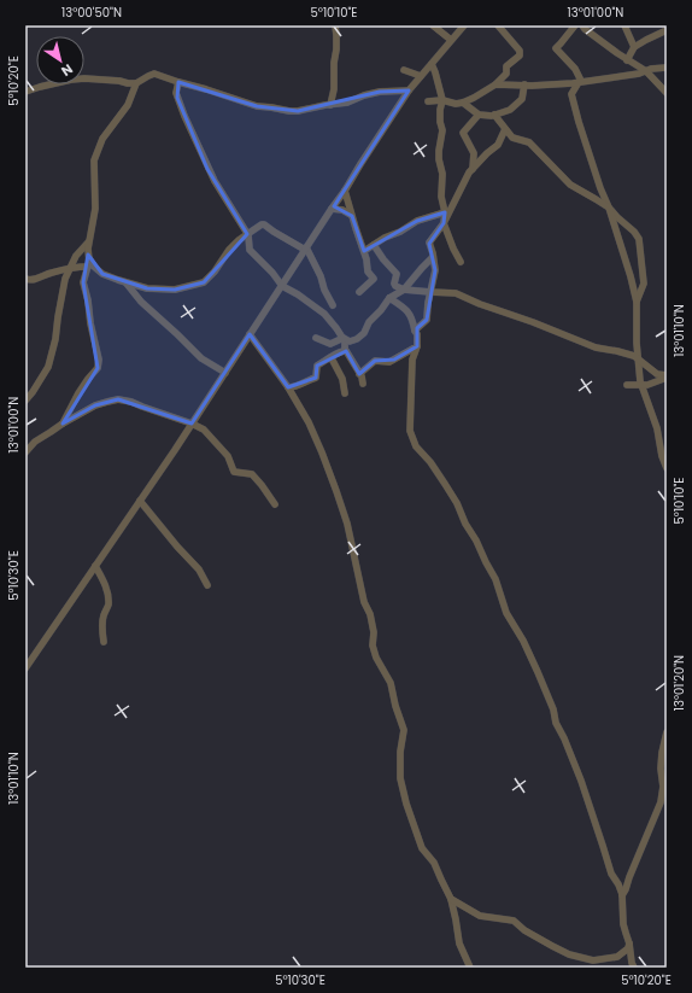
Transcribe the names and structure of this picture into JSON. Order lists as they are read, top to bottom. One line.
{"north":"bottom right","coordinates":["13°00'50\"N","5°10'10\"E","13°01'00\"N","5°10'20\"E","13°01'10\"N","5°10'30\"E","13°01'20\"N"]}
